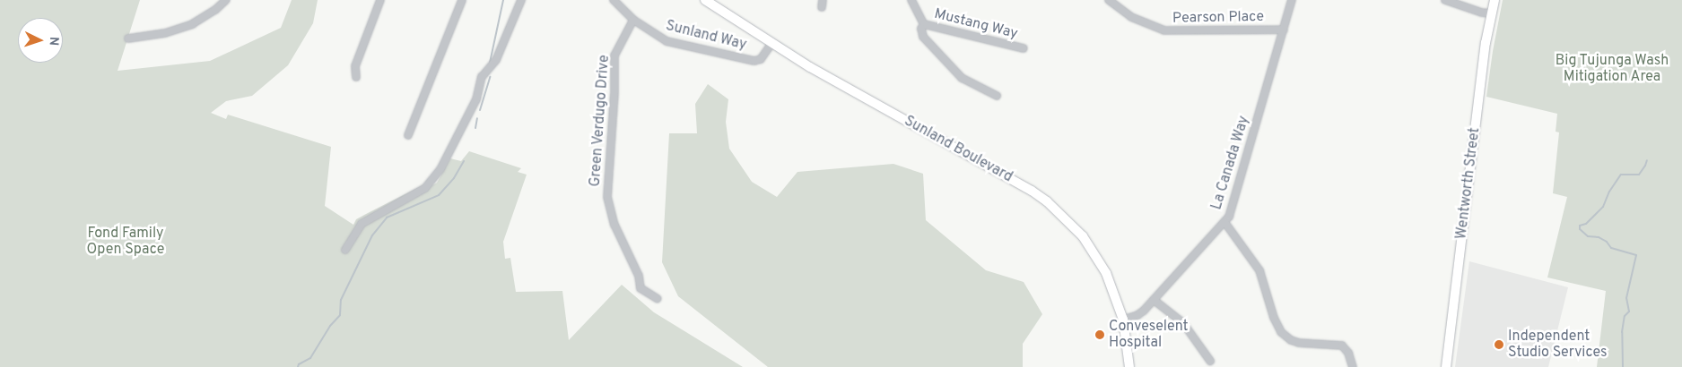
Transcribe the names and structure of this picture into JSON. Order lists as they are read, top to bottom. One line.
{"streets":{"main road":["Sunland Boulevard","Wentworth Street"],"street":["Pearson Place","Mustang Way","Sunland Way","Green Verdugo Drive","La Canada Way"]},"crossings":[["Pearson Place","La Canada Way"],["Sunland Way","Green Verdugo Drive"],["Sunland Way","Sunland Boulevard"],["Sunland Boulevard","La Canada Way"]],"parks":["Big Tujunga Wash Mitigation Area","Fond Family Open Space"],"places":["Conveselent Hospital","Independent Studio Services"],"north":"right"}
